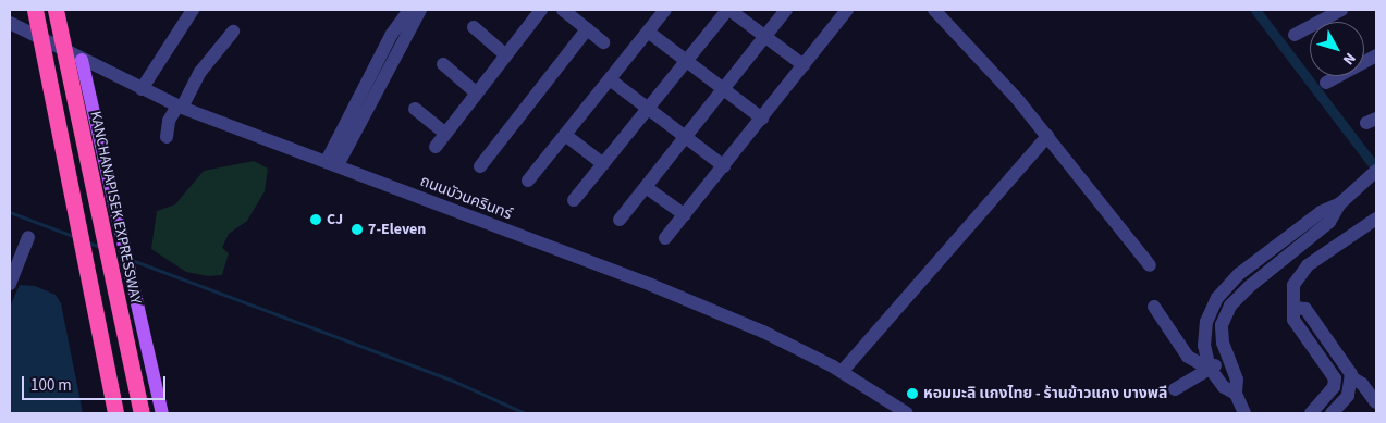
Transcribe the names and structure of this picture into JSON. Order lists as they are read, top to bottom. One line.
{"streets":{"highway":["KANCHANAPISEK EXPRESSWAY"],"street":["ถนนบัวนครินทร์"]},"places":["CJ","7-Eleven","หอมมะลิ เเกงไทย - ร้านข้าวแกง บางพลี"],"scale_bar":"100 m","north":"bottom right"}
